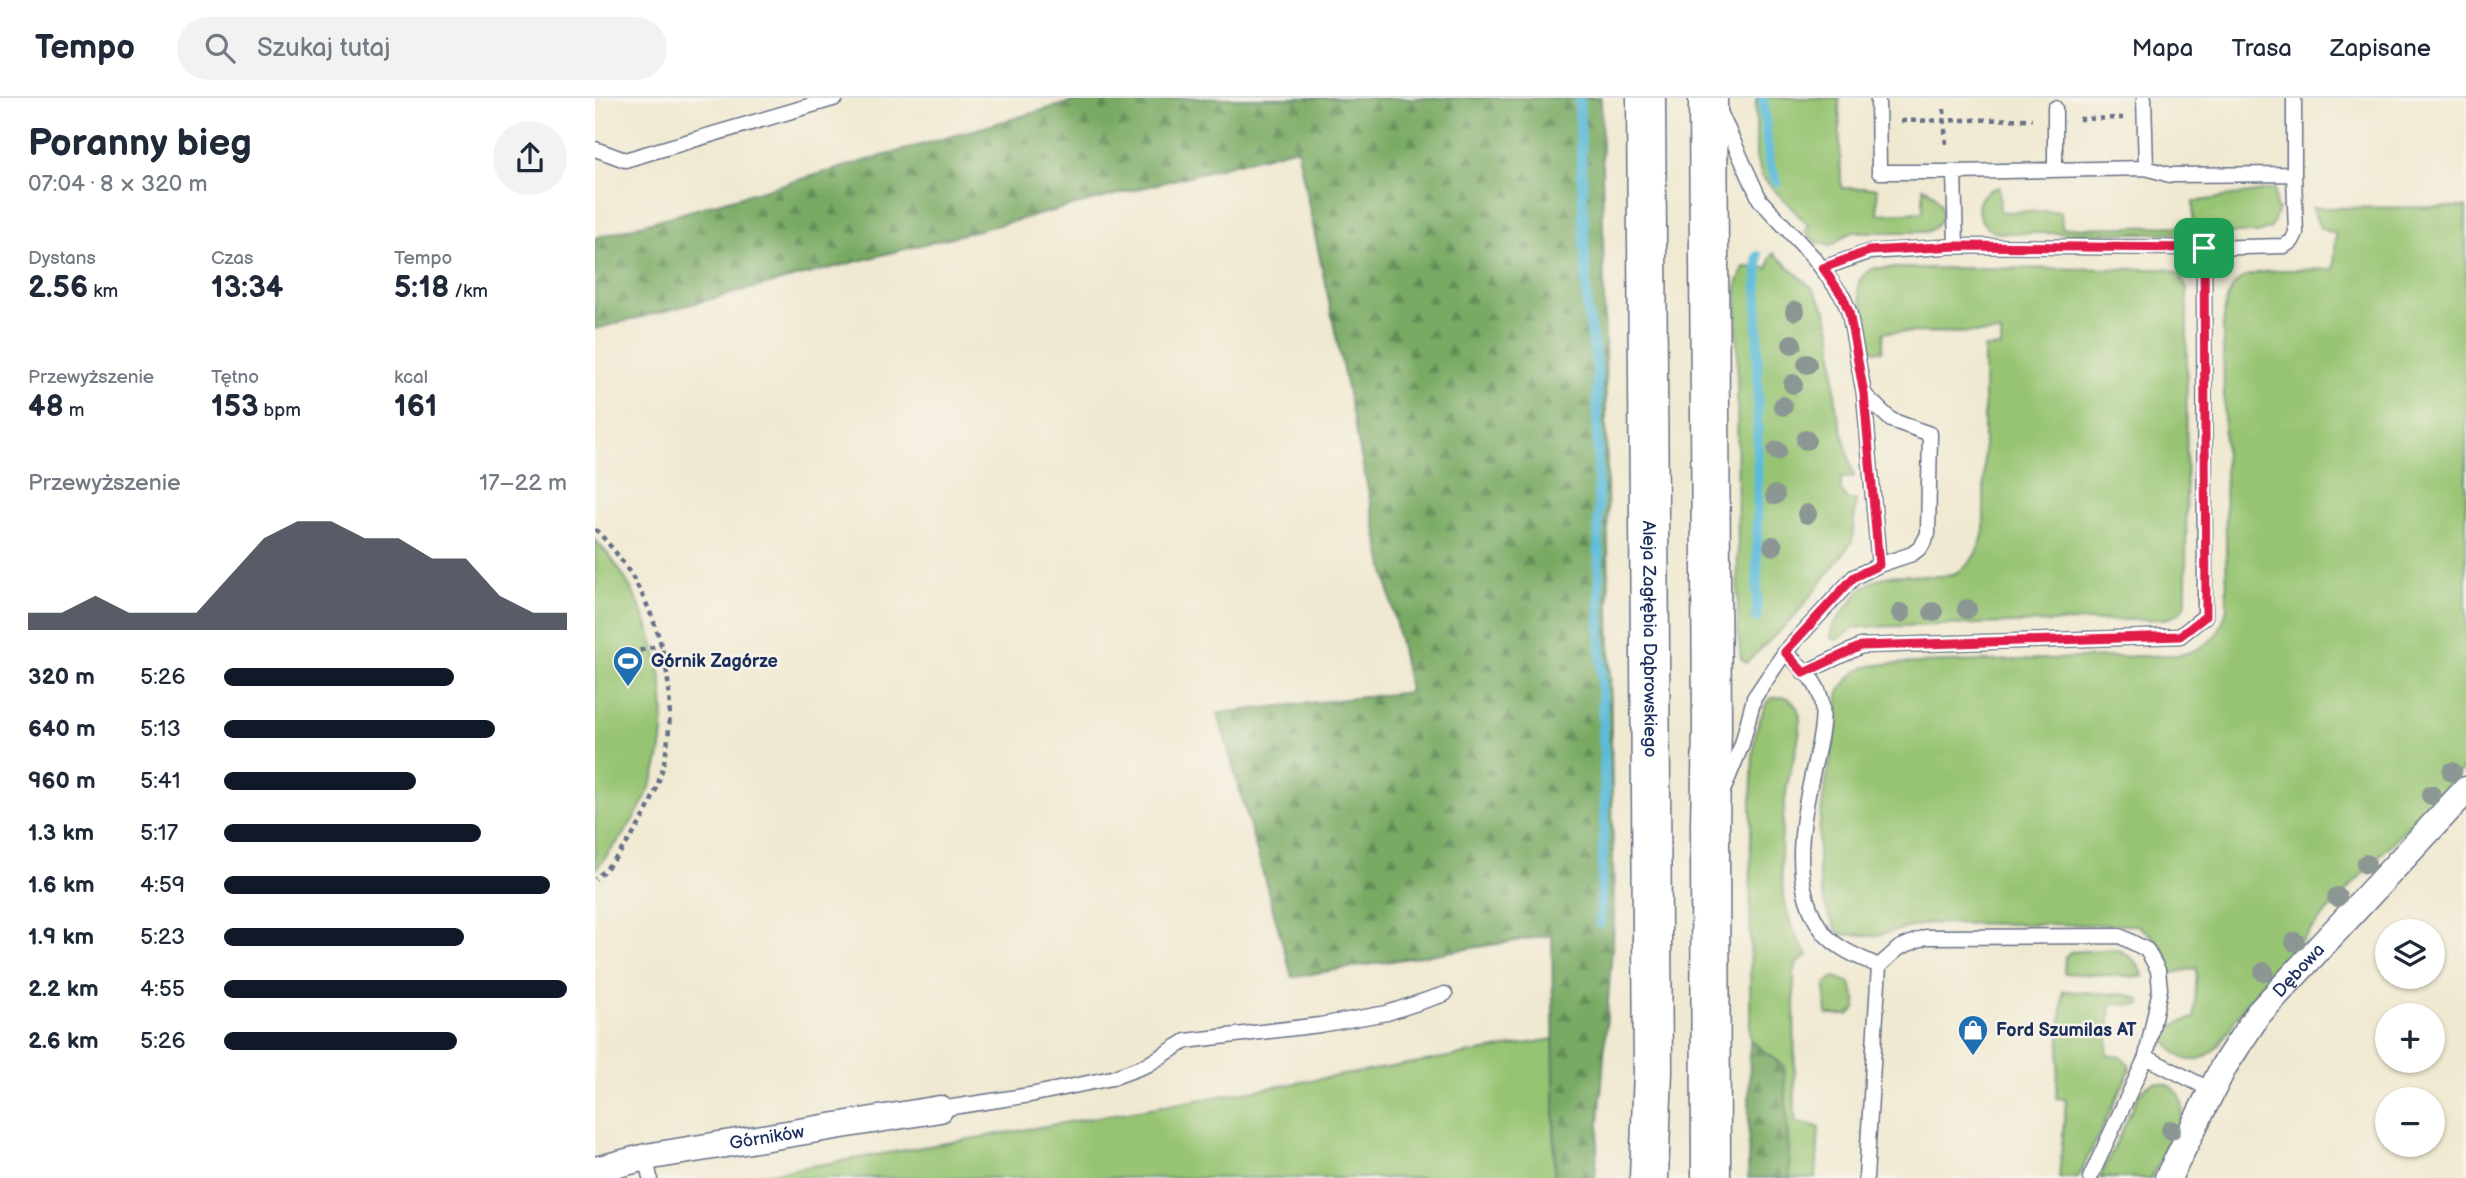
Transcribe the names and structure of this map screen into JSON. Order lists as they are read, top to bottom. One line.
{"streets":{"main road":["Aleja Zagłębia Dąbrowskiego"],"street":["Dębowa","Górników"]},"places":{"sports":["Górnik Zagórze"],"shop":["Ford Szumilas AT"]},"page":{"header":"Tempo","search":"Szukaj tutaj","nav":["Mapa","Trasa","Zapisane"],"heading":["Poranny bieg","07:04 · 8 × 320 m"],"stats":[["Dystans","2.56 km"],["Czas","13:34"],["Tempo","5:18 /km"],["Przewyższenie","48 m"],["Tętno","153 bpm"],["kcal","161"]],"chart":["Przewyższenie","17–22 m"],"list":[{"name":"320 m","note":"5:26"},{"name":"640 m","note":"5:13"},{"name":"960 m","note":"5:41"},{"name":"1.3 km","note":"5:17"},{"name":"1.6 km","note":"4:59"},{"name":"1.9 km","note":"5:23"},{"name":"2.2 km","note":"4:55"},{"name":"2.6 km","note":"5:26"}],"map_buttons":["+","−"]}}
